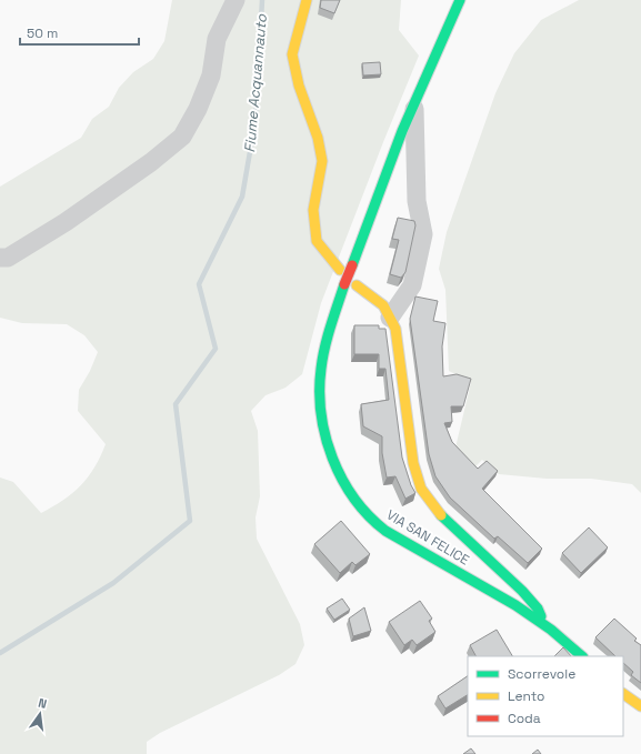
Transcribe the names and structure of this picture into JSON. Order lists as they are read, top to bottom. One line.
{"streets":{"street":["VIA SAN FELICE"]},"water":["Fiume Acquannauto"],"legend":["Scorrevole","Lento","Coda"],"scale_bar":"50 m","north":"top"}
